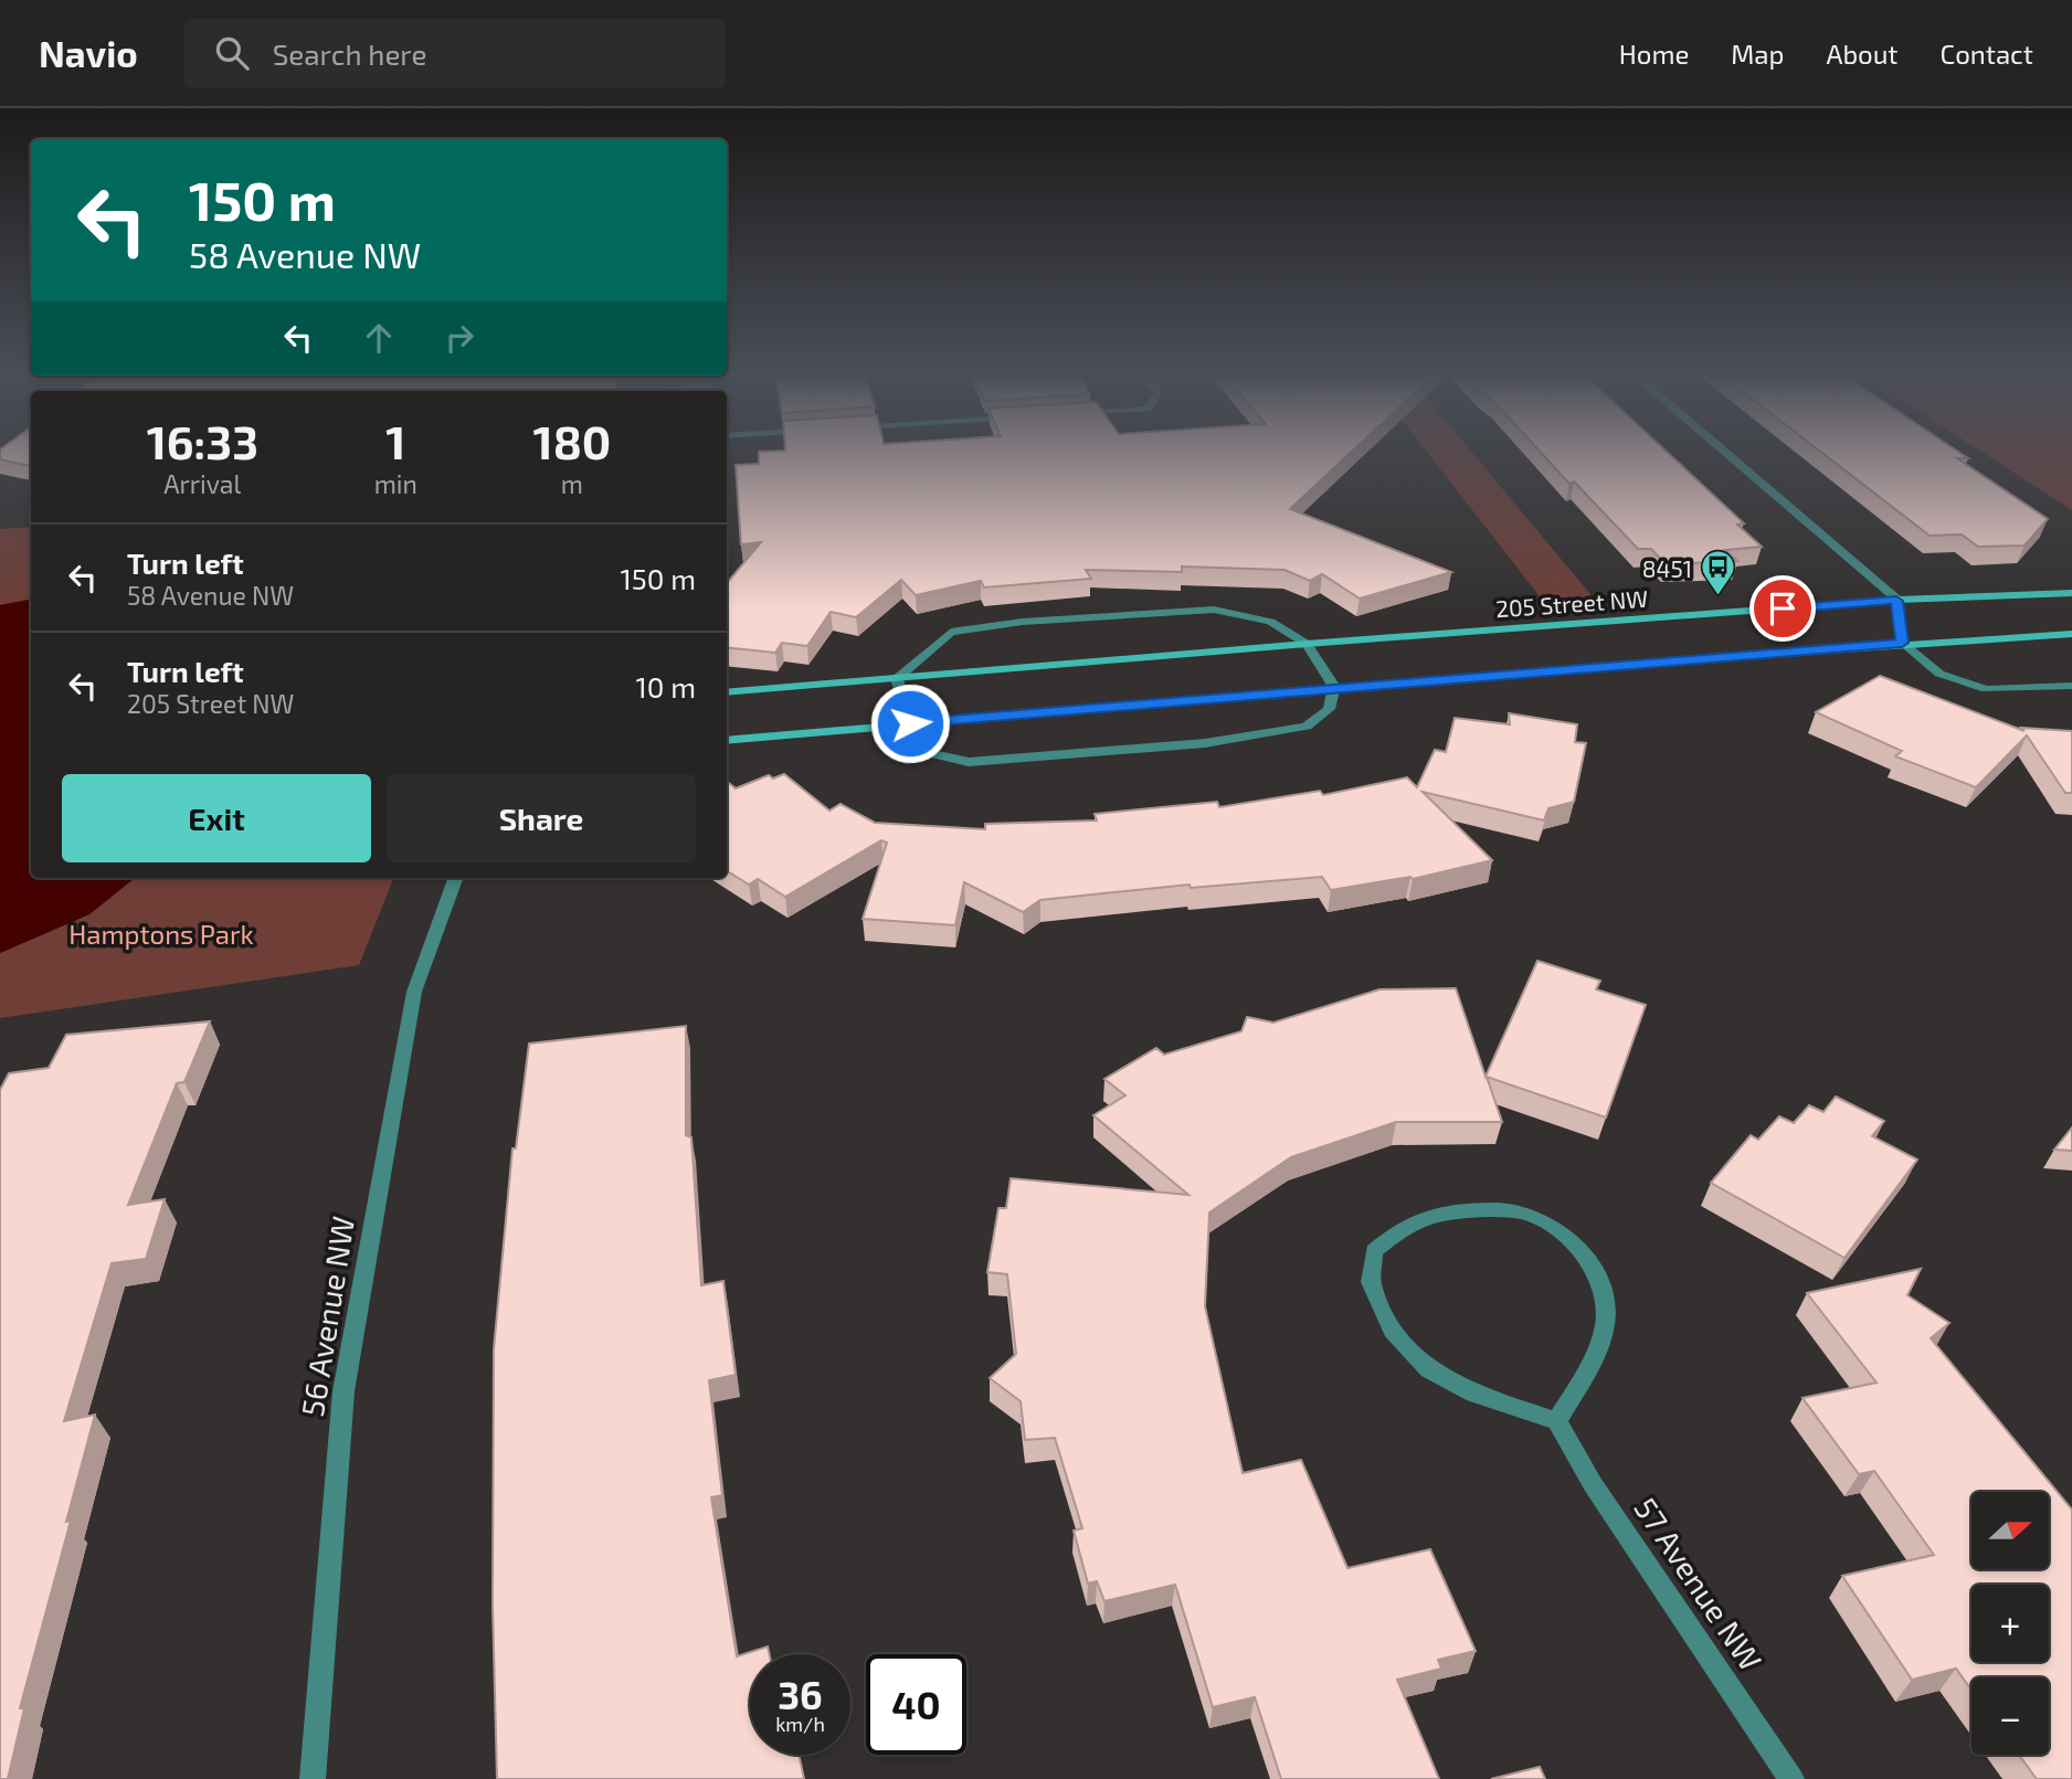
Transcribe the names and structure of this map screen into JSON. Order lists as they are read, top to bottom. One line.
{"streets":{"street":["205 Street NW","56 Avenue NW","57 Avenue NW"]},"parks":["Hamptons Park"],"places":{"bus stop":["8451"]},"north":"right","page":{"header":"Navio","search":"Search here","nav":["Home","Map","About","Contact"],"turn":["150 m","58 Avenue NW"],"eta":["16:33","Arrival","1","min","180","m"],"list":[{"name":"Turn left","note":"58 Avenue NW","value":"150 m"},{"name":"Turn left","note":"205 Street NW","value":"10 m"}],"buttons":["Exit","Share"],"map_buttons":["+","−"],"speed":"36 km/h","limit":"40"}}
